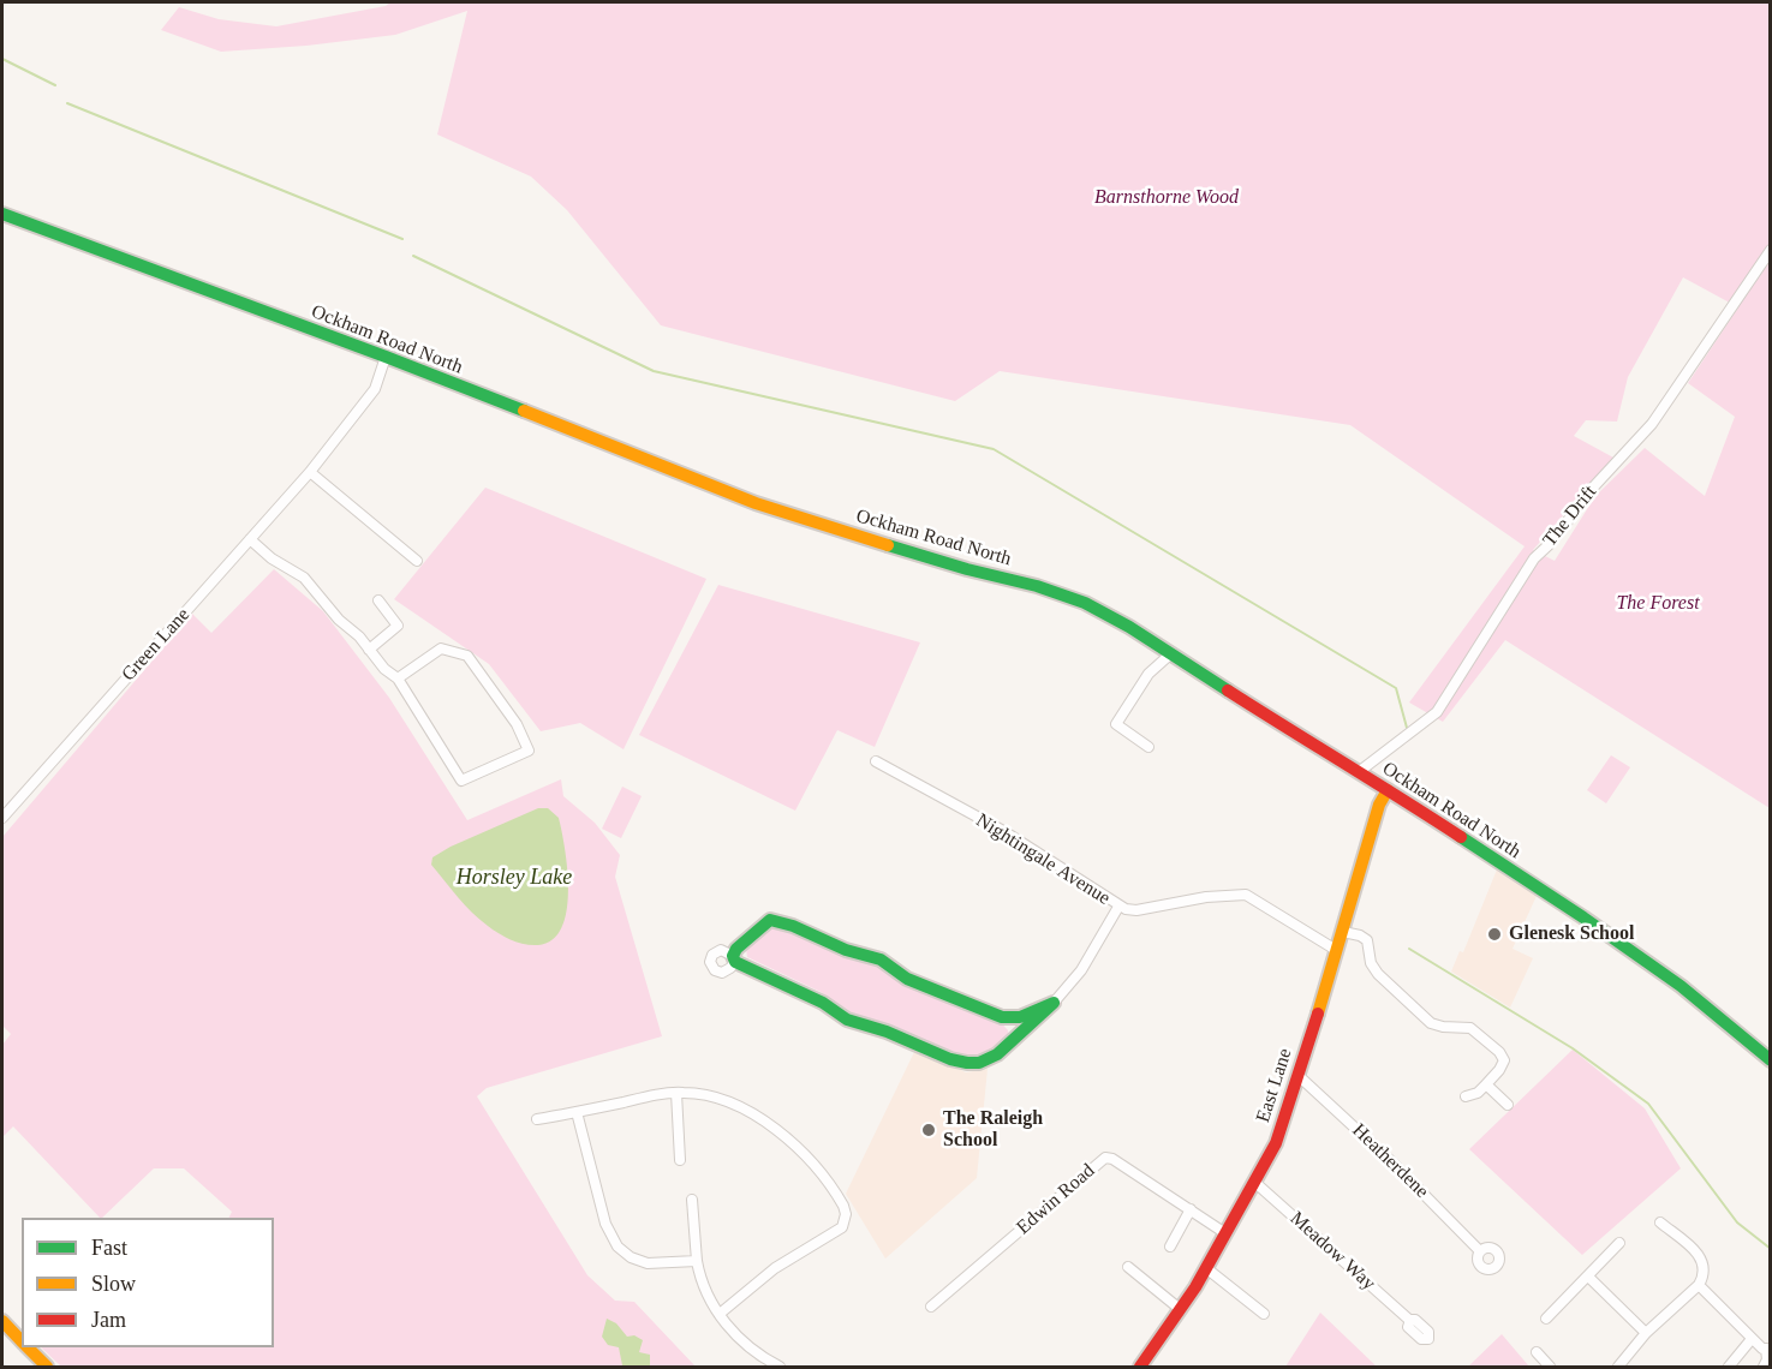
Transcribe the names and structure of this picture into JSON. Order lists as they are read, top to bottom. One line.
{"streets":{"main road":["Ockham Road North","East Lane"],"street":["The Drift","Green Lane","Nightingale Avenue","Heatherdene","Edwin Road","Meadow Way"]},"crossings":[["Ockham Road North","The Drift"],["Ockham Road North","Green Lane"],["Ockham Road North","East Lane"],["Nightingale Avenue","East Lane"],["East Lane","Heatherdene"],["East Lane","Edwin Road"],["East Lane","Meadow Way"]],"water":["Horsley Lake"],"parks":["Barnsthorne Wood","The Forest"],"places":["Glenesk School","The Raleigh School"],"legend":["Fast","Slow","Jam"]}
